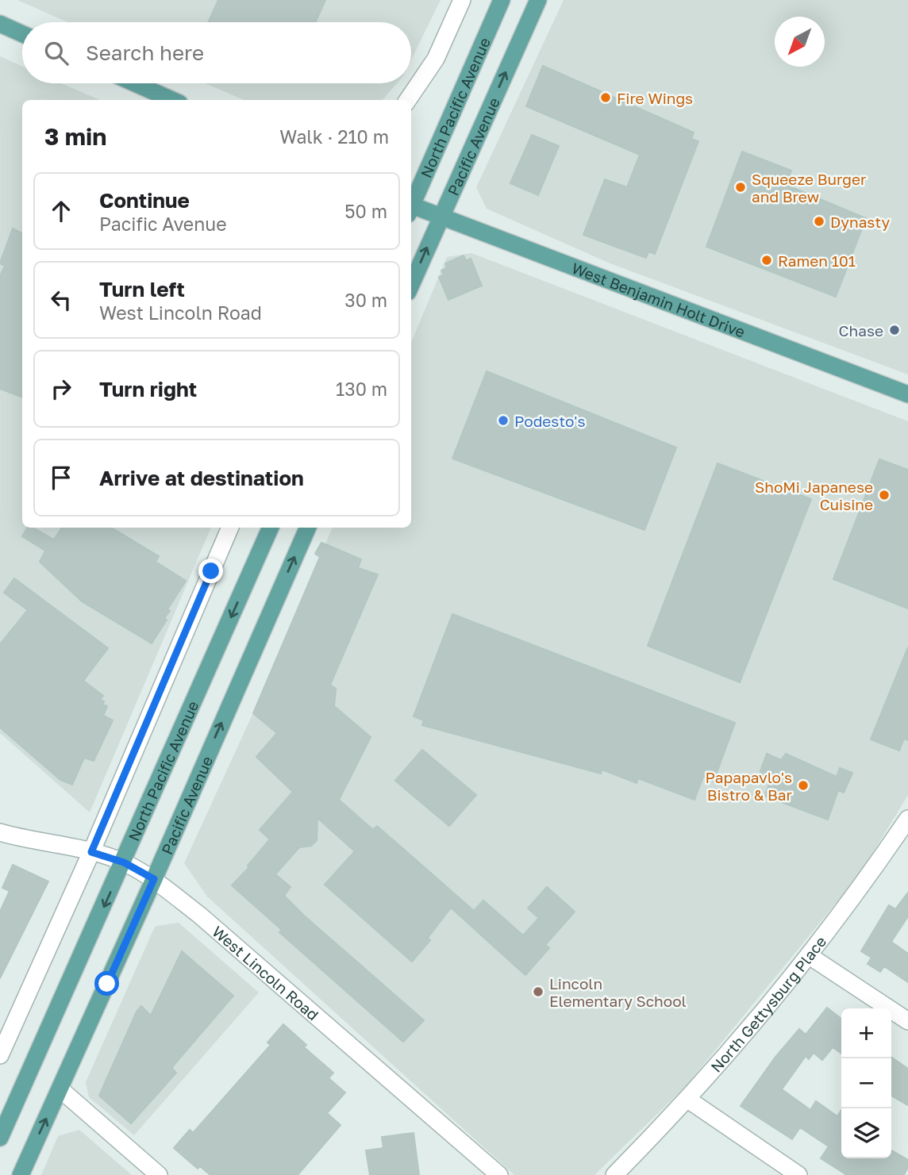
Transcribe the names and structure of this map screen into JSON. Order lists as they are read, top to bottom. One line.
{"streets":{"main road":["North Pacific Avenue","Pacific Avenue","West Benjamin Holt Drive"],"street":["West Lincoln Road","North Gettysburg Place"]},"crossings":[["North Pacific Avenue","West Lincoln Road"],["Pacific Avenue","West Benjamin Holt Drive"],["Pacific Avenue","West Lincoln Road"]],"one_way":["North Pacific Avenue","Pacific Avenue"],"places":["Fire Wings","Squeeze Burger and Brew","Dynasty","Ramen 101","Chase","Podesto's","ShoMi Japanese Cuisine","Papapavlo's Bistro & Bar","Lincoln Elementary School"],"north":"bottom left","page":{"search":"Search here","heading":["3 min","Walk · 210 m"],"list":[["Continue","Pacific Avenue","50 m"],["Turn left","West Lincoln Road","30 m"],["Turn right","130 m"],"Arrive at destination"],"map_buttons":["+","−"]}}
